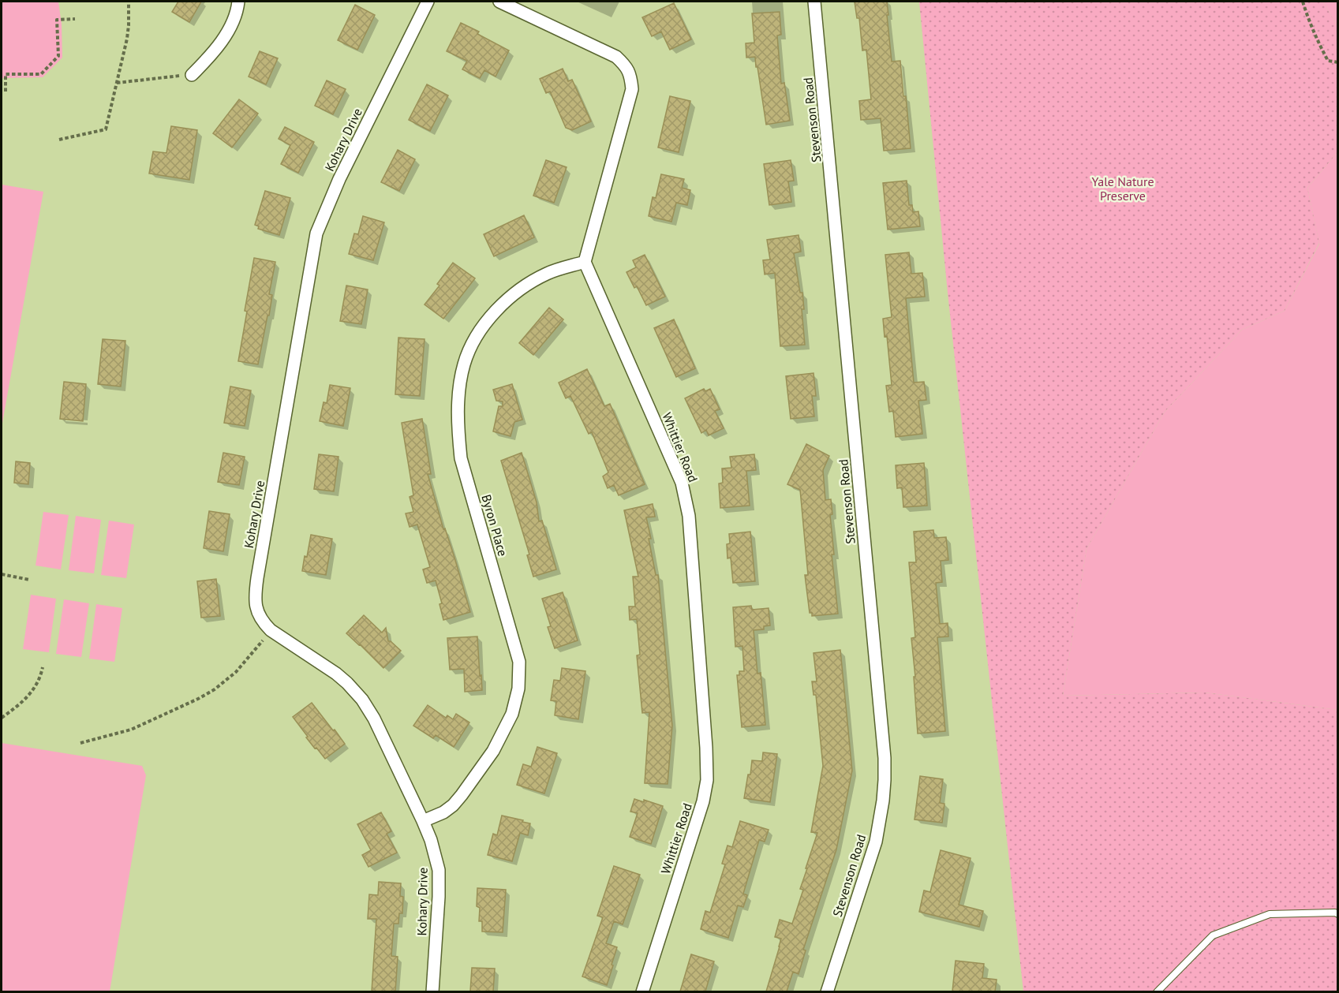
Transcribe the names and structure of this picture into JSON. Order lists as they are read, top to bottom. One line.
{"streets":{"street":["Stevenson Road","Kohary Drive","Whittier Road","Byron Place"]},"crossings":[["Kohary Drive","Byron Place"],["Whittier Road","Byron Place"]],"parks":["Yale Nature Preserve"]}
